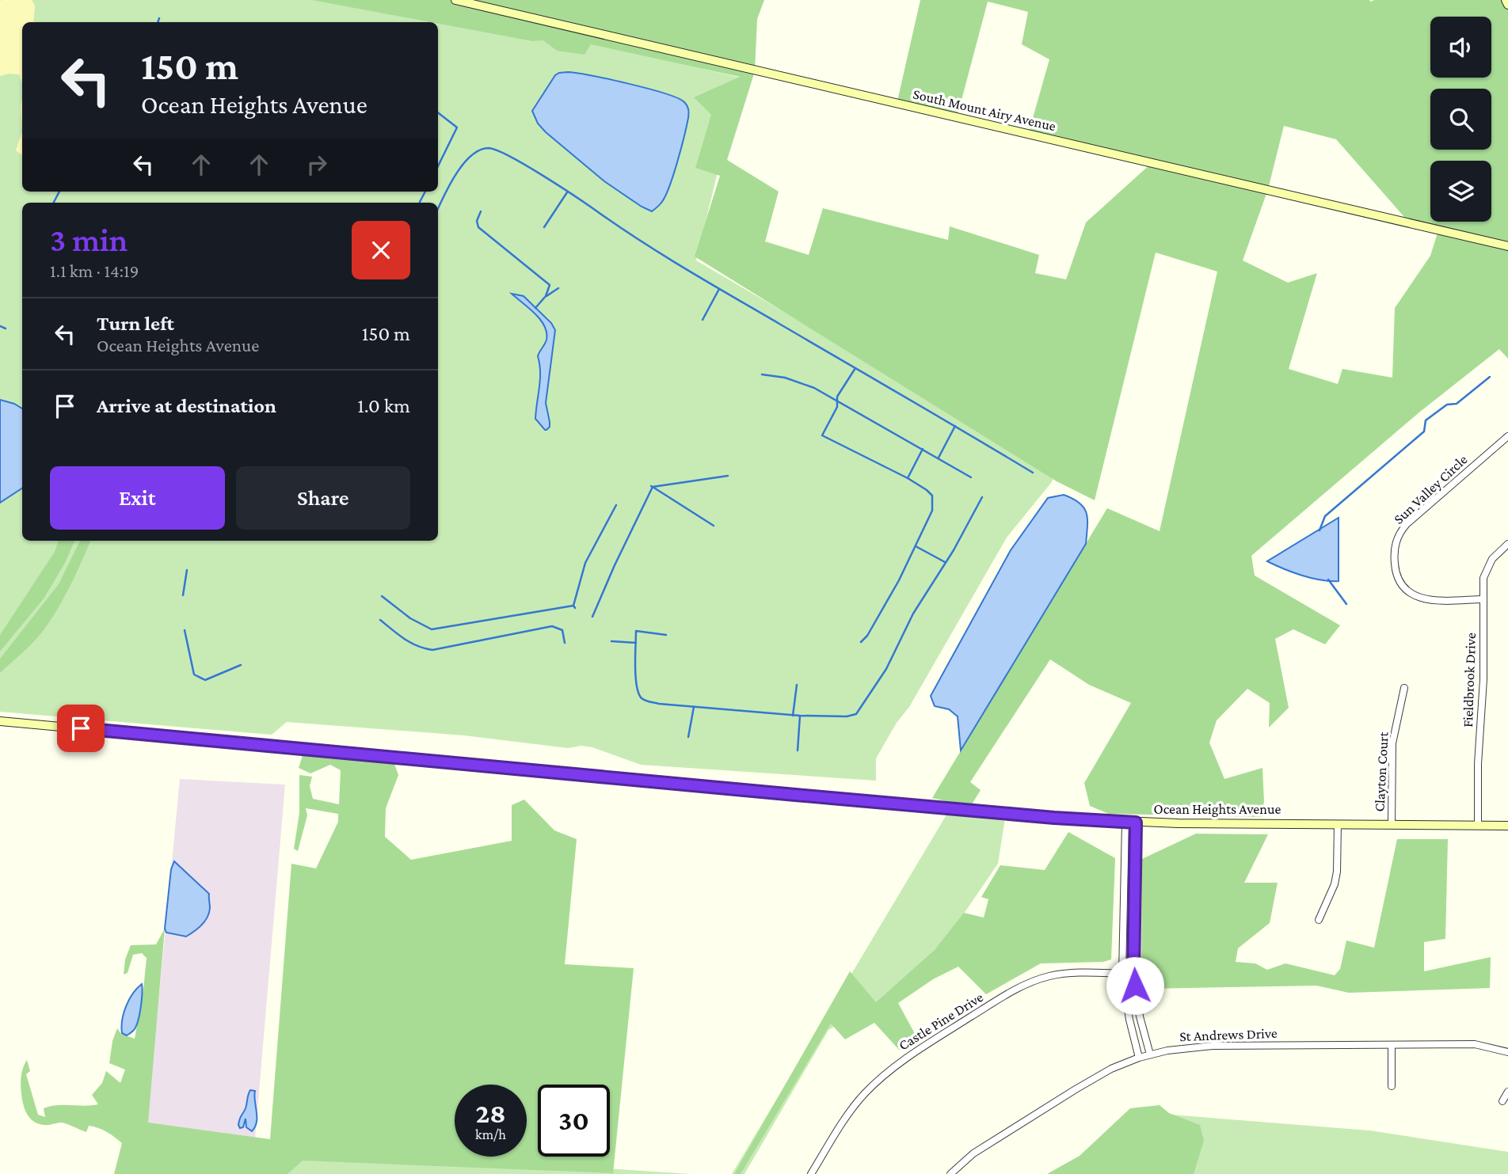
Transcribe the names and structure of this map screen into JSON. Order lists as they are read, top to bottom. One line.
{"streets":{"main road":["South Mount Airy Avenue","Ocean Heights Avenue"],"street":["Sun Valley Circle","Fieldbrook Drive","Clayton Court","Castle Pine Drive","St Andrews Drive"]},"crossings":[["Sun Valley Circle","Fieldbrook Drive"],["Fieldbrook Drive","Ocean Heights Avenue"],["Clayton Court","Ocean Heights Avenue"]],"page":{"turn":["150 m","Ocean Heights Avenue"],"heading":["3 min","1.1 km · 14:19"],"list":[{"name":"Turn left","note":"Ocean Heights Avenue","value":"150 m"},{"name":"Arrive at destination","value":"1.0 km"}],"buttons":["Exit","Share"],"speed":"28 km/h","limit":"30"}}
